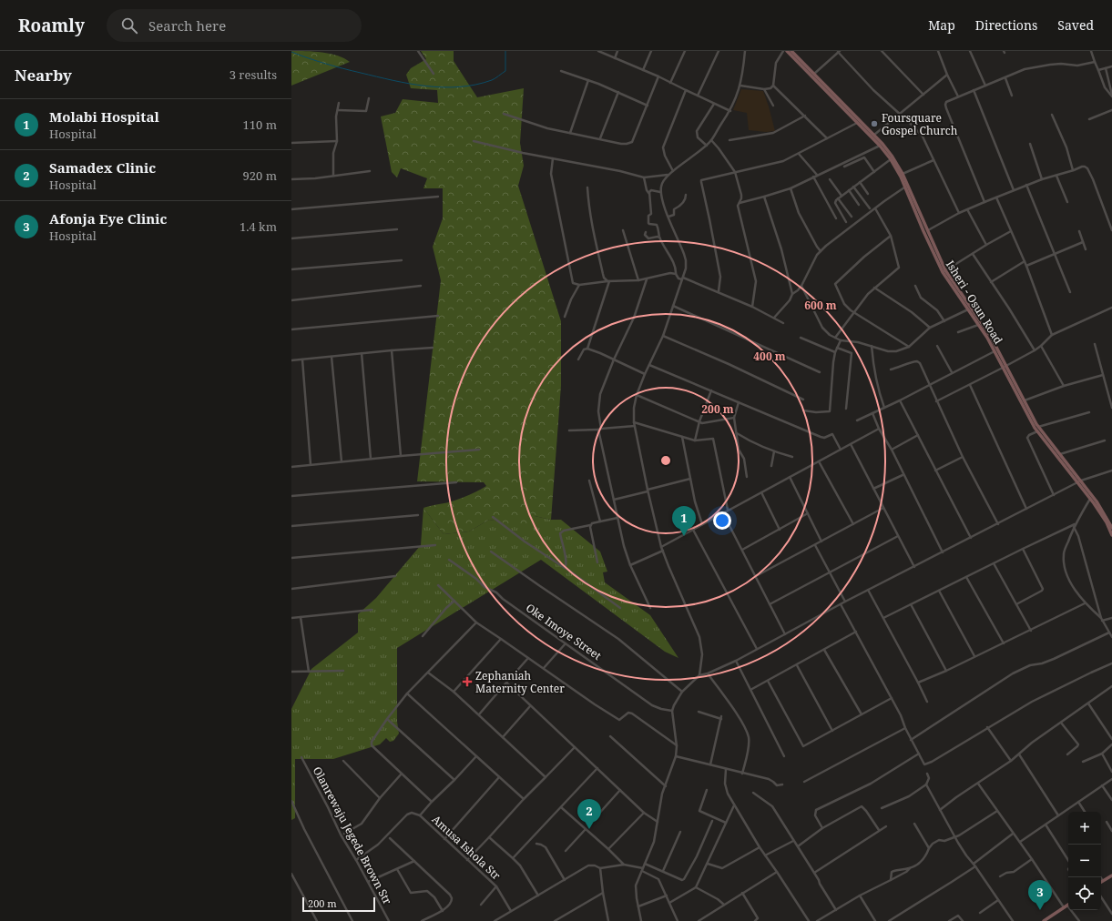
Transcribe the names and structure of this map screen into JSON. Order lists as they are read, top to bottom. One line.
{"streets":{"main road":["Isheri - Osun Road"],"street":["Oke Imoye Street","Olanrewaju Jegede Brown Str","Amusa Ishola Str"]},"places":{"other":["Foursquare Gospel Church"],"health":["Zephaniah Maternity Center"]},"scale_bar":"200 m","page":{"header":"Roamly","search":"Search here","nav":["Map","Directions","Saved"],"heading":["Nearby","3 results"],"list":[{"mark":"1","name":"Molabi Hospital","note":"Hospital","value":"110 m"},{"mark":"2","name":"Samadex Clinic","note":"Hospital","value":"920 m"},{"mark":"3","name":"Afonja Eye Clinic","note":"Hospital","value":"1.4 km"}],"pins":["1","2","3"],"map_buttons":["+","−"],"scale":"200 m"},"rings":["600 m","400 m","200 m"]}
